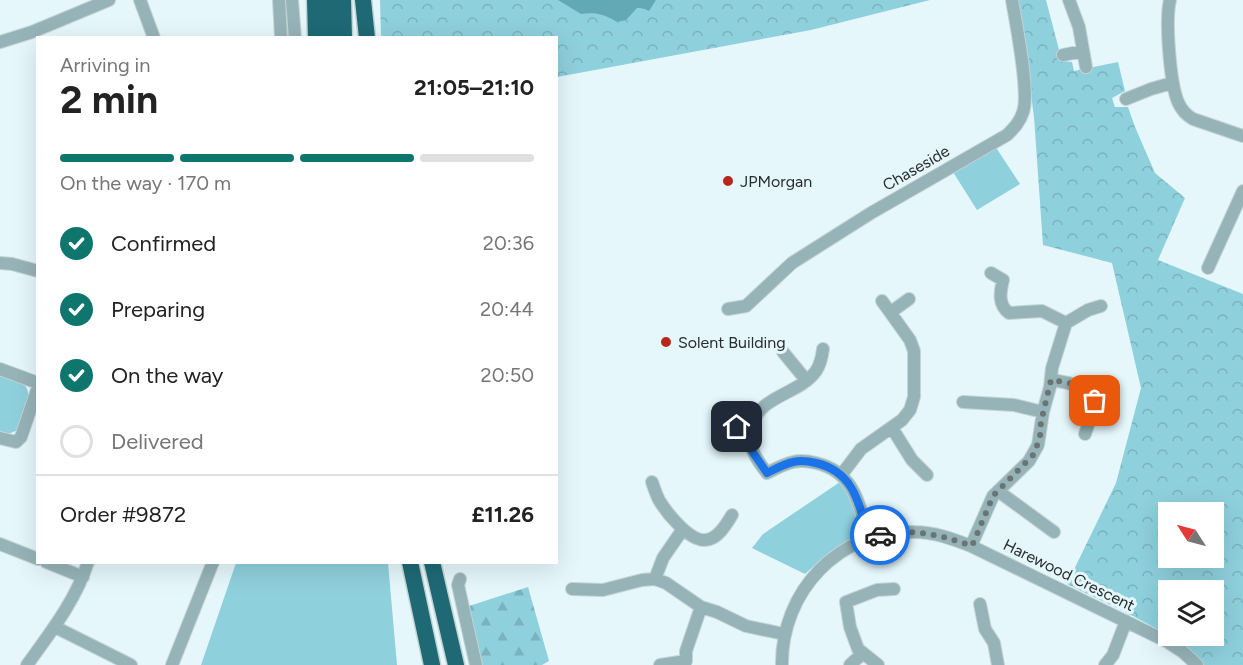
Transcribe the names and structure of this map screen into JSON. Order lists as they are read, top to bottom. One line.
{"streets":{"street":["Chaseside","Harewood Crescent"]},"places":["JPMorgan","Solent Building"],"north":"top left","page":{"heading":["2 min","Arriving in","21:05–21:10"],"panel":["Order #9872","£11.26"],"bar":"On the way · 170 m","list":[["Confirmed","20:36"],["Preparing","20:44"],["On the way","20:50"],"Delivered"]}}
